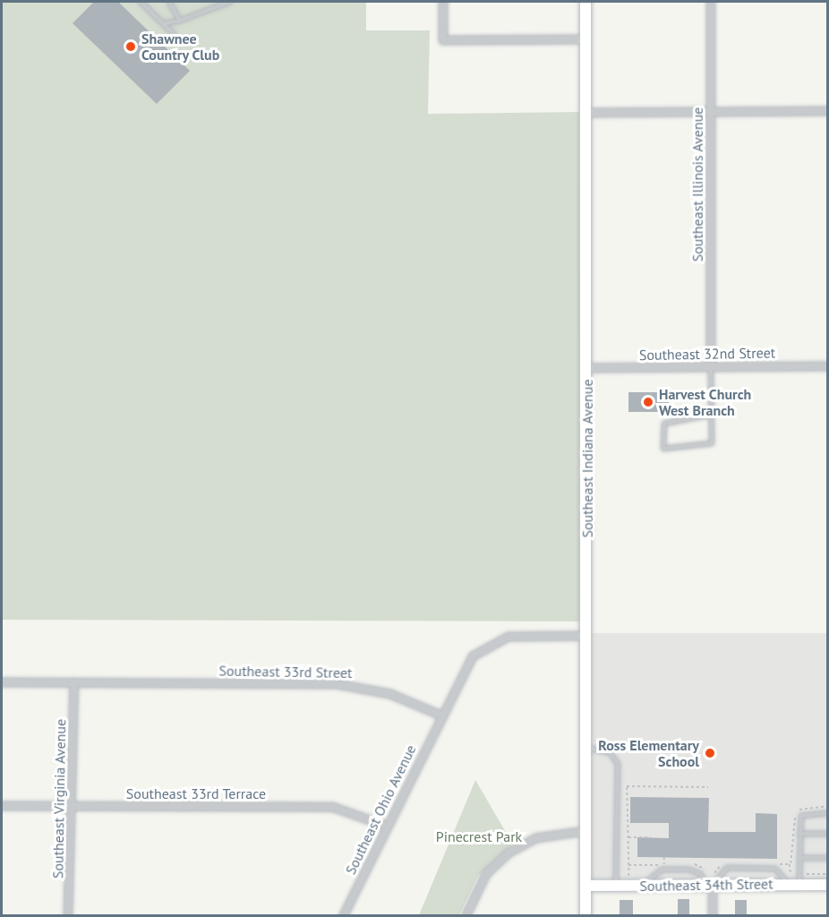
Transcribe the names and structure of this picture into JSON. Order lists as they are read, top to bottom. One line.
{"streets":{"street":["Southeast Illinois Avenue","Southeast 32nd Street","Southeast Indiana Avenue","Southeast 33rd Street","Southeast 33rd Terrace","Southeast Virginia Avenue","Southeast Ohio Avenue","Southeast 34th Street"]},"crossings":[["Southeast Illinois Avenue","Southeast 32nd Street"],["Southeast 32nd Street","Southeast Indiana Avenue"],["Southeast Indiana Avenue","Southeast 34th Street"],["Southeast 33rd Street","Southeast Virginia Avenue"],["Southeast 33rd Street","Southeast Ohio Avenue"],["Southeast 33rd Terrace","Southeast Virginia Avenue"],["Southeast 33rd Terrace","Southeast Ohio Avenue"]],"parks":["Pinecrest Park"],"places":["Shawnee Country Club","Harvest Church West Branch","Ross Elementary School"]}
